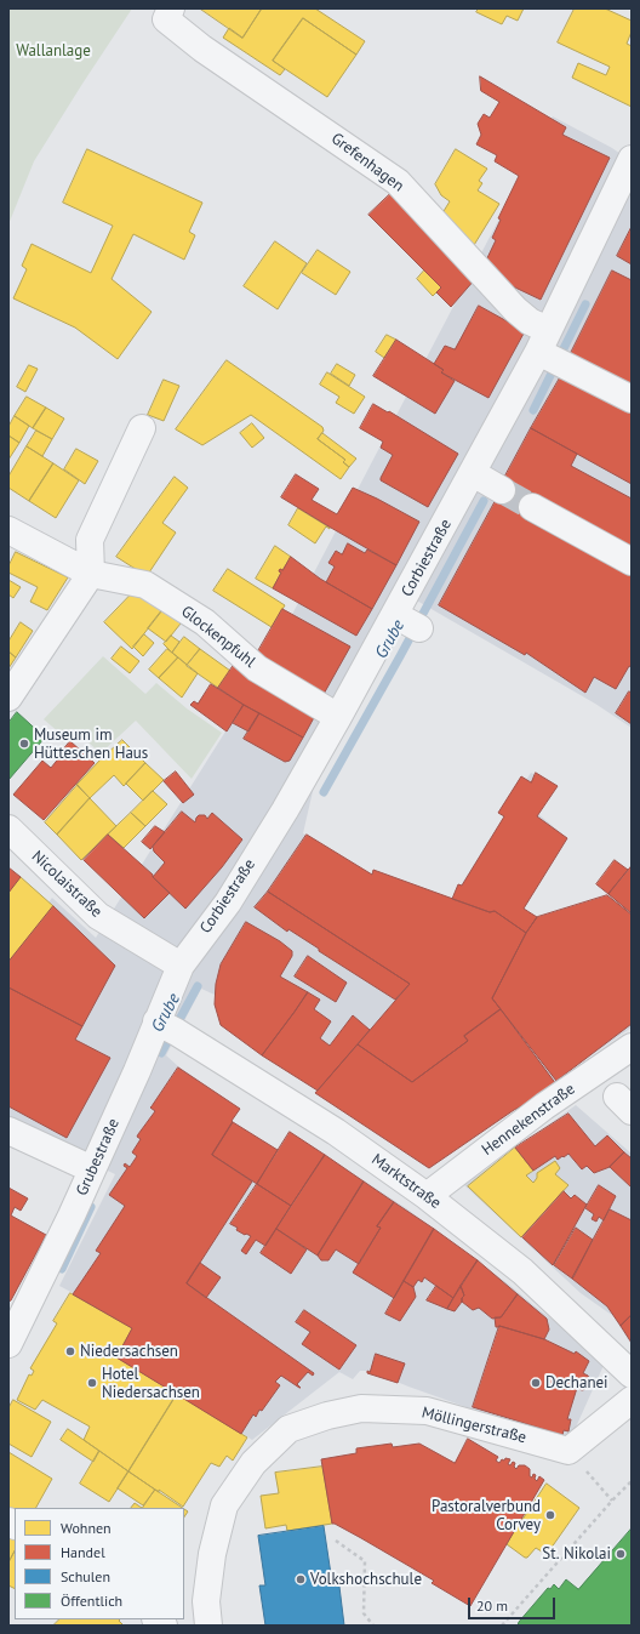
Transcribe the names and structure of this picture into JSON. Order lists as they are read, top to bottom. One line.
{"streets":{"street":["Grefenhagen","Corbiestraße","Glockenpfuhl","Nicolaistraße","Hennekenstraße","Grubestraße","Marktstraße","Möllingerstraße"]},"crossings":[["Grefenhagen","Corbiestraße"],["Corbiestraße","Glockenpfuhl"],["Corbiestraße","Nicolaistraße"],["Corbiestraße","Grubestraße"],["Nicolaistraße","Grubestraße"],["Hennekenstraße","Marktstraße"],["Grubestraße","Marktstraße"]],"water":["Grube"],"parks":["Wallanlage"],"places":["Museum im Hütteschen Haus","Niedersachsen","Hotel Niedersachsen","Dechanei","Pastoralverbund Corvey","St. Nikolai","Volkshochschule"],"legend":["Wohnen","Handel","Schulen","Öffentlich"],"scale_bar":"20 m"}
